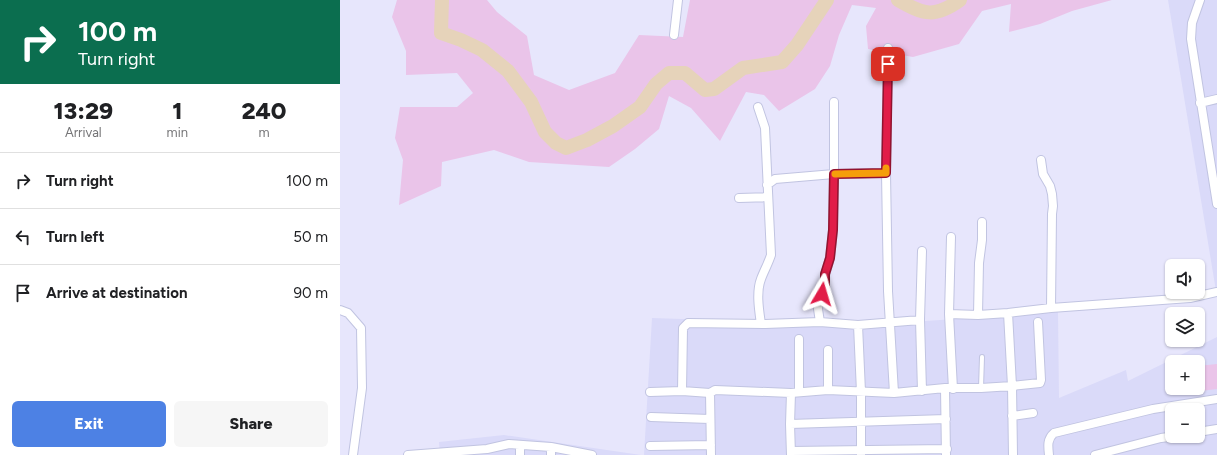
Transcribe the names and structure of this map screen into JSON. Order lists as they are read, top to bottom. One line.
{"page":{"turn":["100 m","Turn right"],"eta":["13:29","Arrival","1","min","240","m"],"list":[{"name":"Turn right","value":"100 m"},{"name":"Turn left","value":"50 m"},{"name":"Arrive at destination","value":"90 m"}],"map_buttons":["+","−"],"buttons":["Exit","Share"]}}
